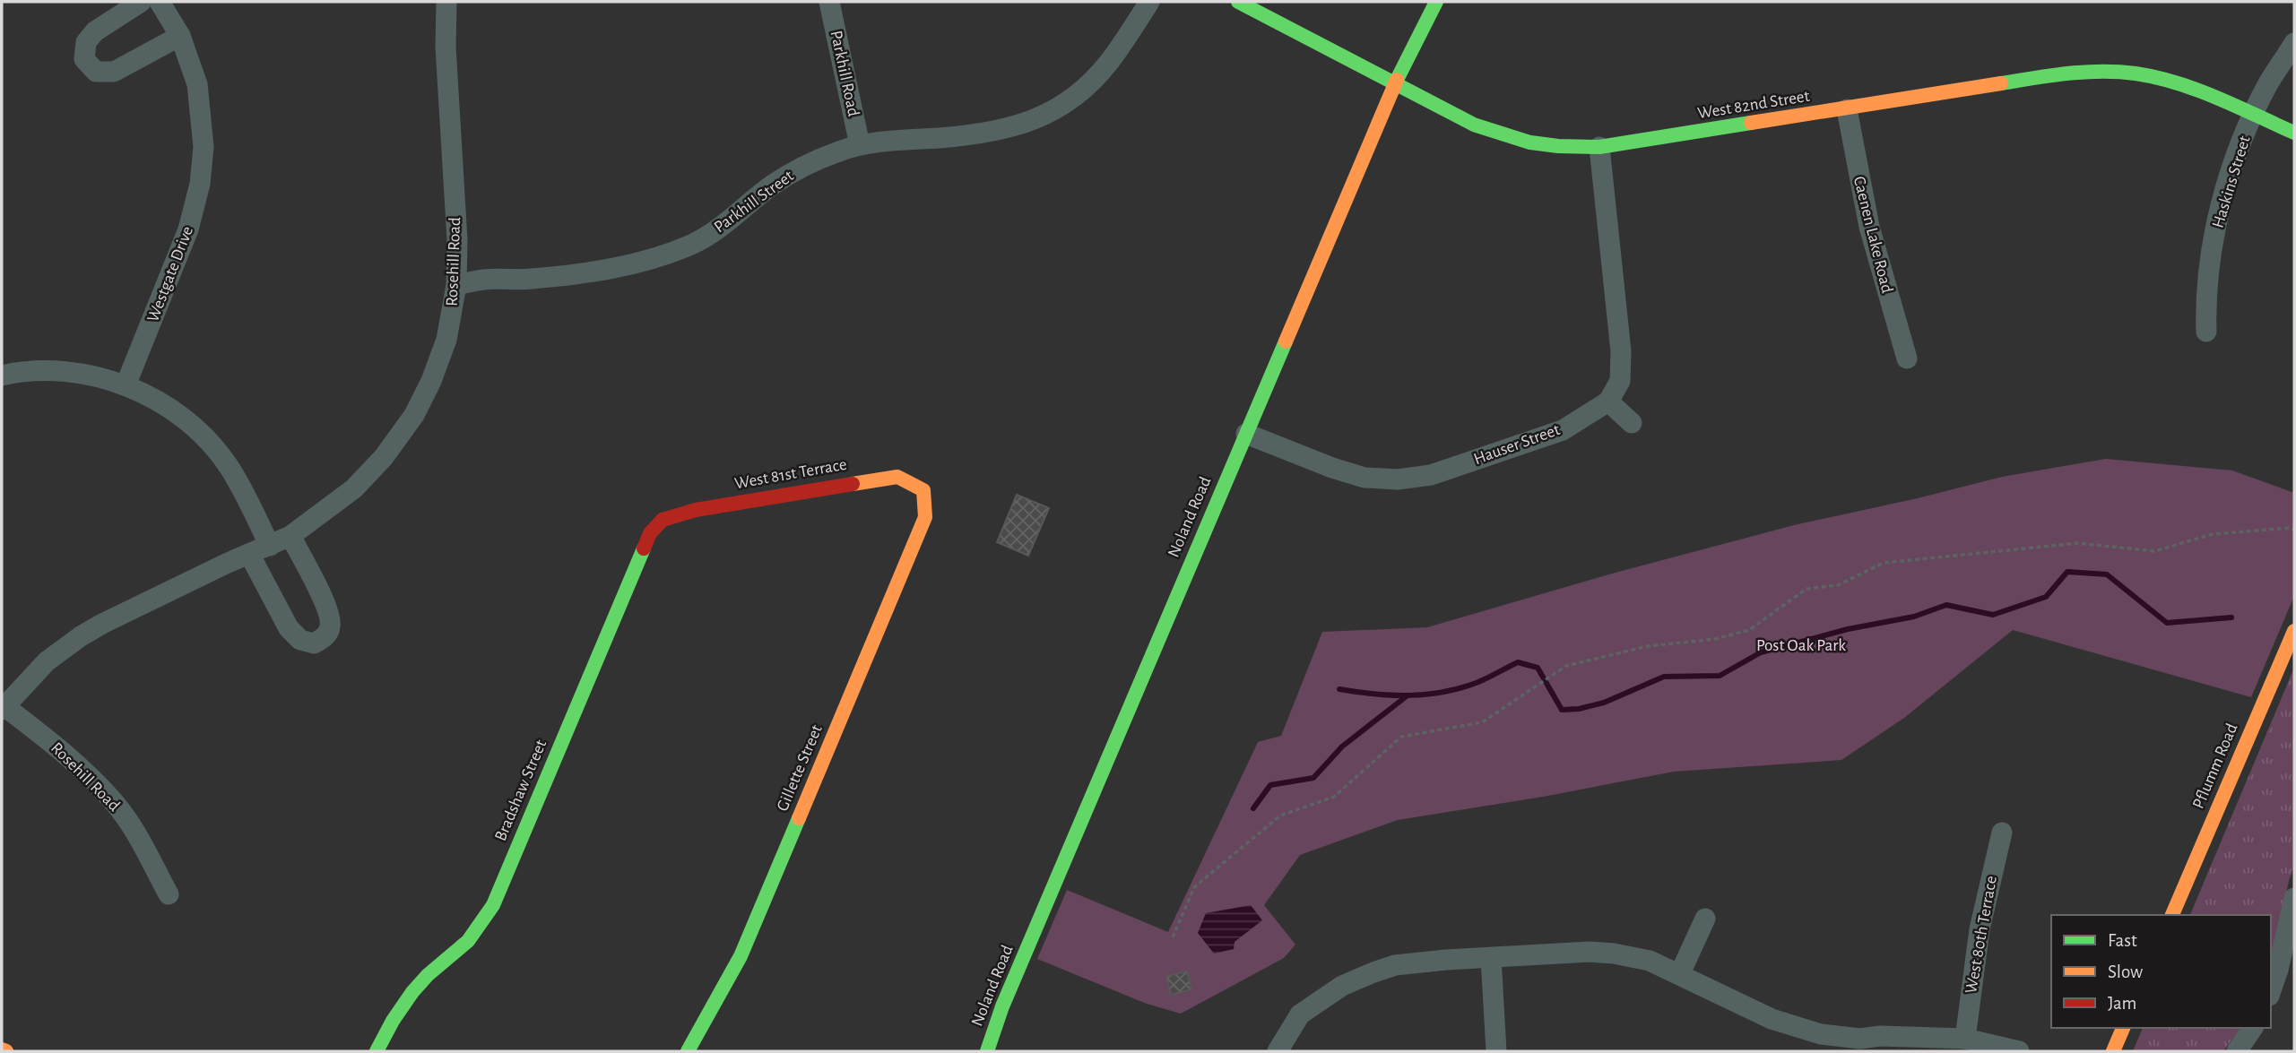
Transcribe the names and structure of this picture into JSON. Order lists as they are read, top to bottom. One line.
{"streets":{"street":["Parkhill Road","West 82nd Street","Haskins Street","Parkhill Street","Caenen Lake Road","Rosehill Road","Westgate Drive","Hauser Street","West 81st Terrace","Noland Road","Pflumm Road","Gillette Street","Bradshaw Street","West 80th Terrace"]},"crossings":[["Parkhill Road","Parkhill Street"],["West 82nd Street","Haskins Street"],["West 82nd Street","Caenen Lake Road"],["West 82nd Street","Noland Road"],["Parkhill Street","Rosehill Road"],["Hauser Street","Noland Road"],["West 81st Terrace","Gillette Street"],["West 81st Terrace","Bradshaw Street"]],"parks":["Post Oak Park"],"legend":["Fast","Slow","Jam"]}
